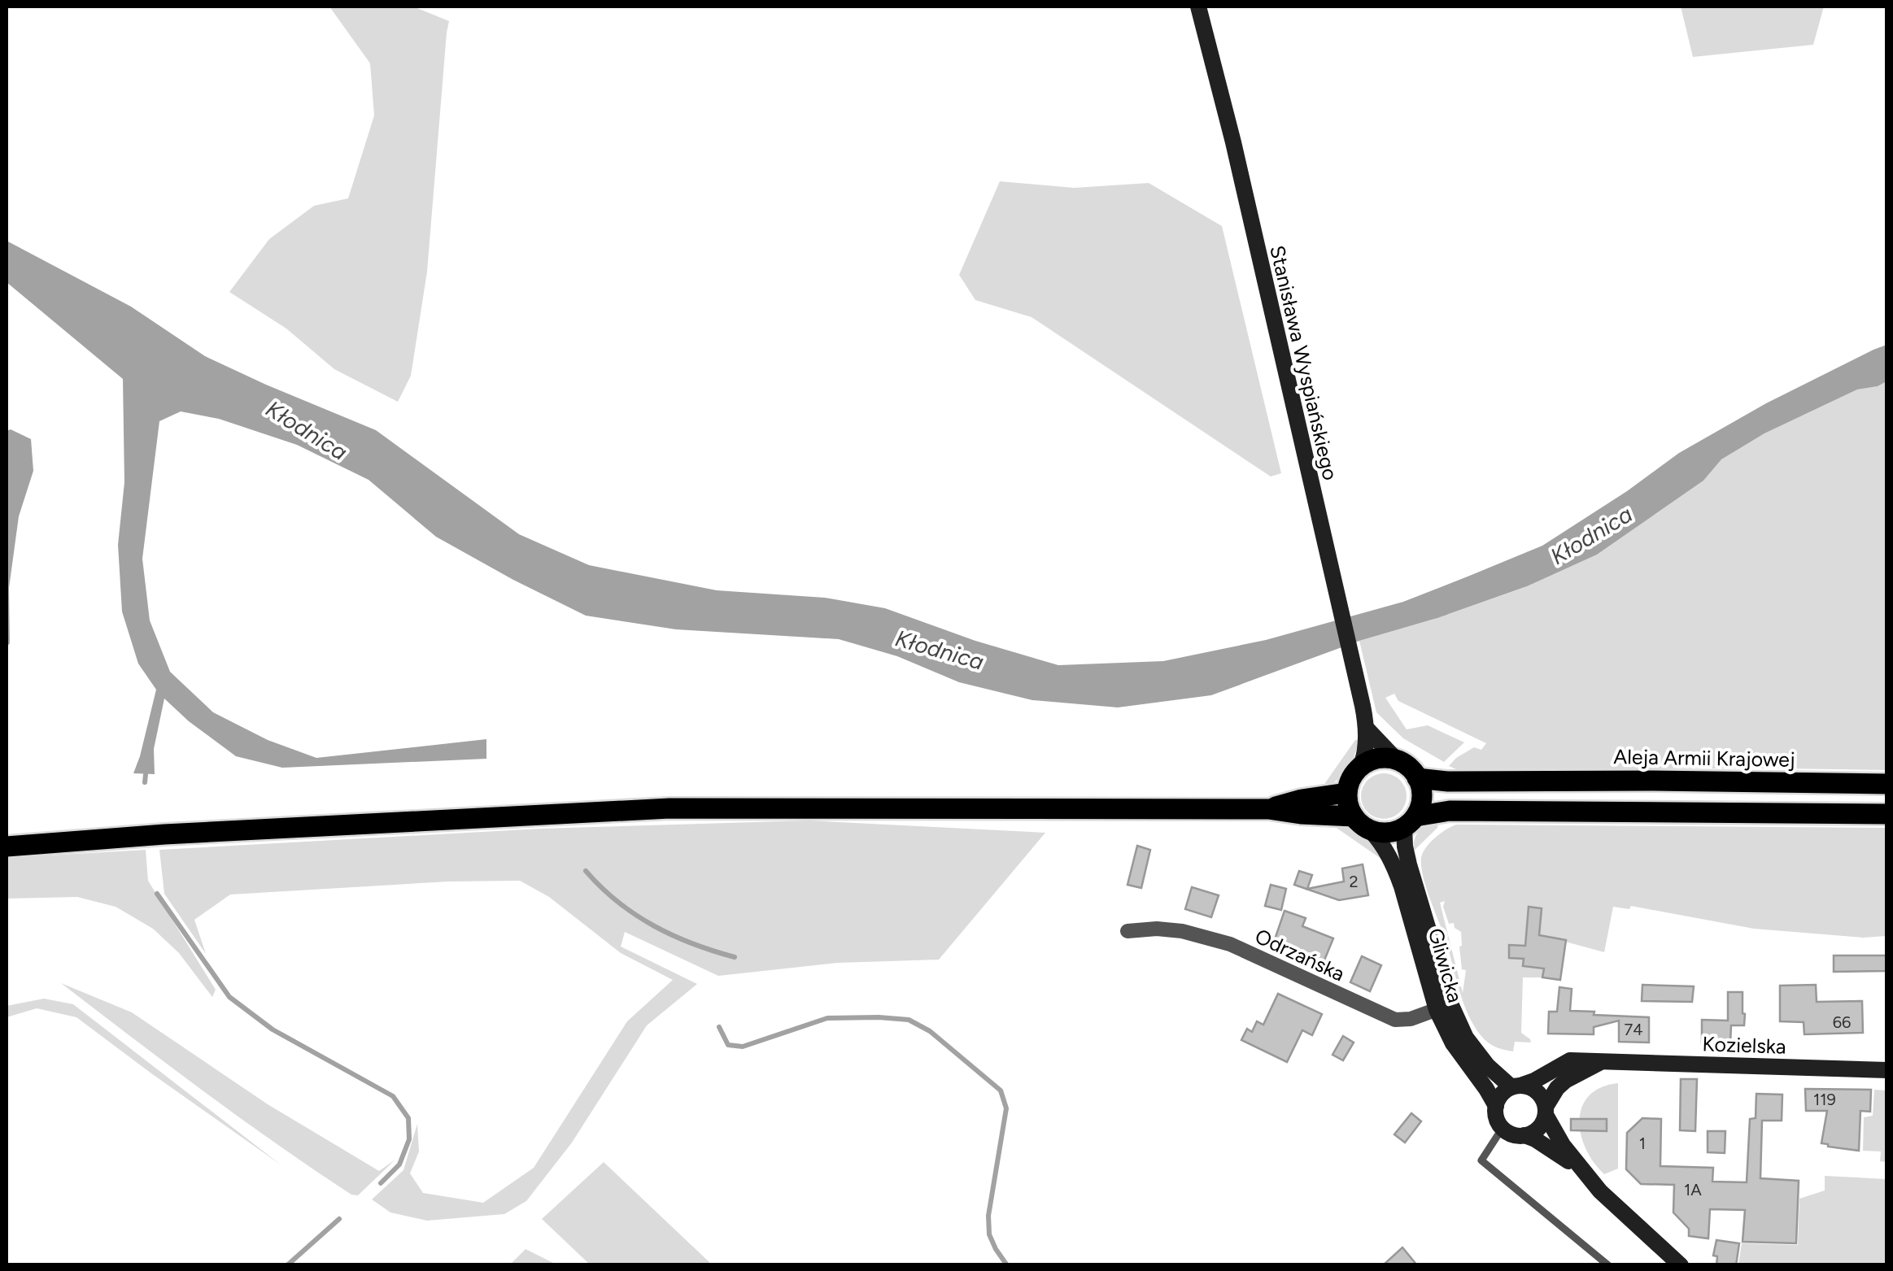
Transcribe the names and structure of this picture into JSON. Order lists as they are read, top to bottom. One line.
{"streets":{"main road":["Stanisława Wyspiańskiego","Aleja Armii Krajowej","Gliwicka","Kozielska"],"street":["Odrzańska"]},"crossings":[["Stanisława Wyspiańskiego","Aleja Armii Krajowej"],["Stanisława Wyspiańskiego","Gliwicka"],["Aleja Armii Krajowej","Gliwicka"],["Odrzańska","Gliwicka"],["Gliwicka","Kozielska"]],"water":["Kłodnica"],"house_numbers":["2","66","74","119","1","1A"]}
